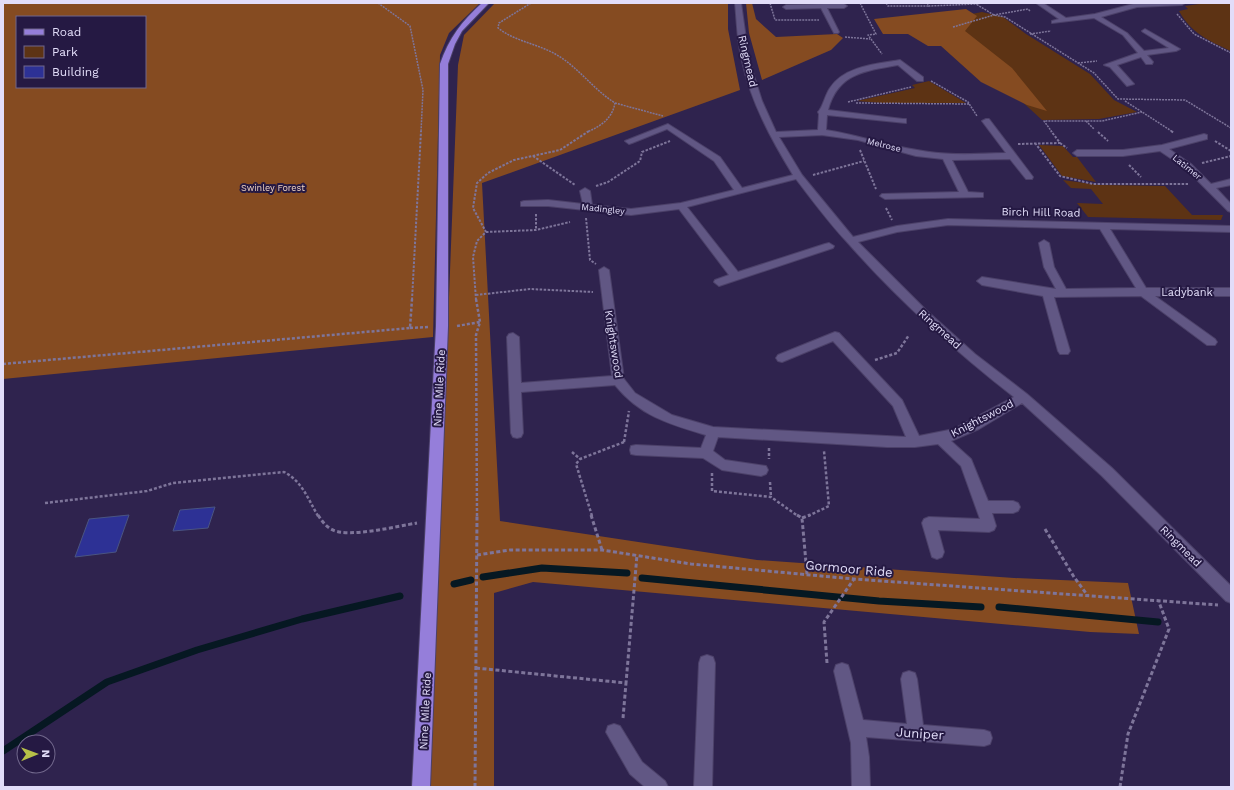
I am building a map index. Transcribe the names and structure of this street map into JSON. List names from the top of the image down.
{
  "streets": {
    "main road": ["Nine Mile Ride"],
    "street": [
      "Ringmead",
      "Melrose",
      "Latimer",
      "Madingley",
      "Birch Hill Road",
      "Ladybank",
      "Knightswood",
      "Juniper"
    ],
    "path": ["Gormoor Ride"]
  },
  "crossings": [
    ["Ringmead", "Melrose"],
    ["Ringmead", "Madingley"],
    ["Ringmead", "Birch Hill Road"],
    ["Ringmead", "Knightswood"],
    ["Birch Hill Road", "Ladybank"]
  ],
  "parks": ["Swinley Forest"],
  "legend": ["Road", "Park", "Building"],
  "north": "right"
}
